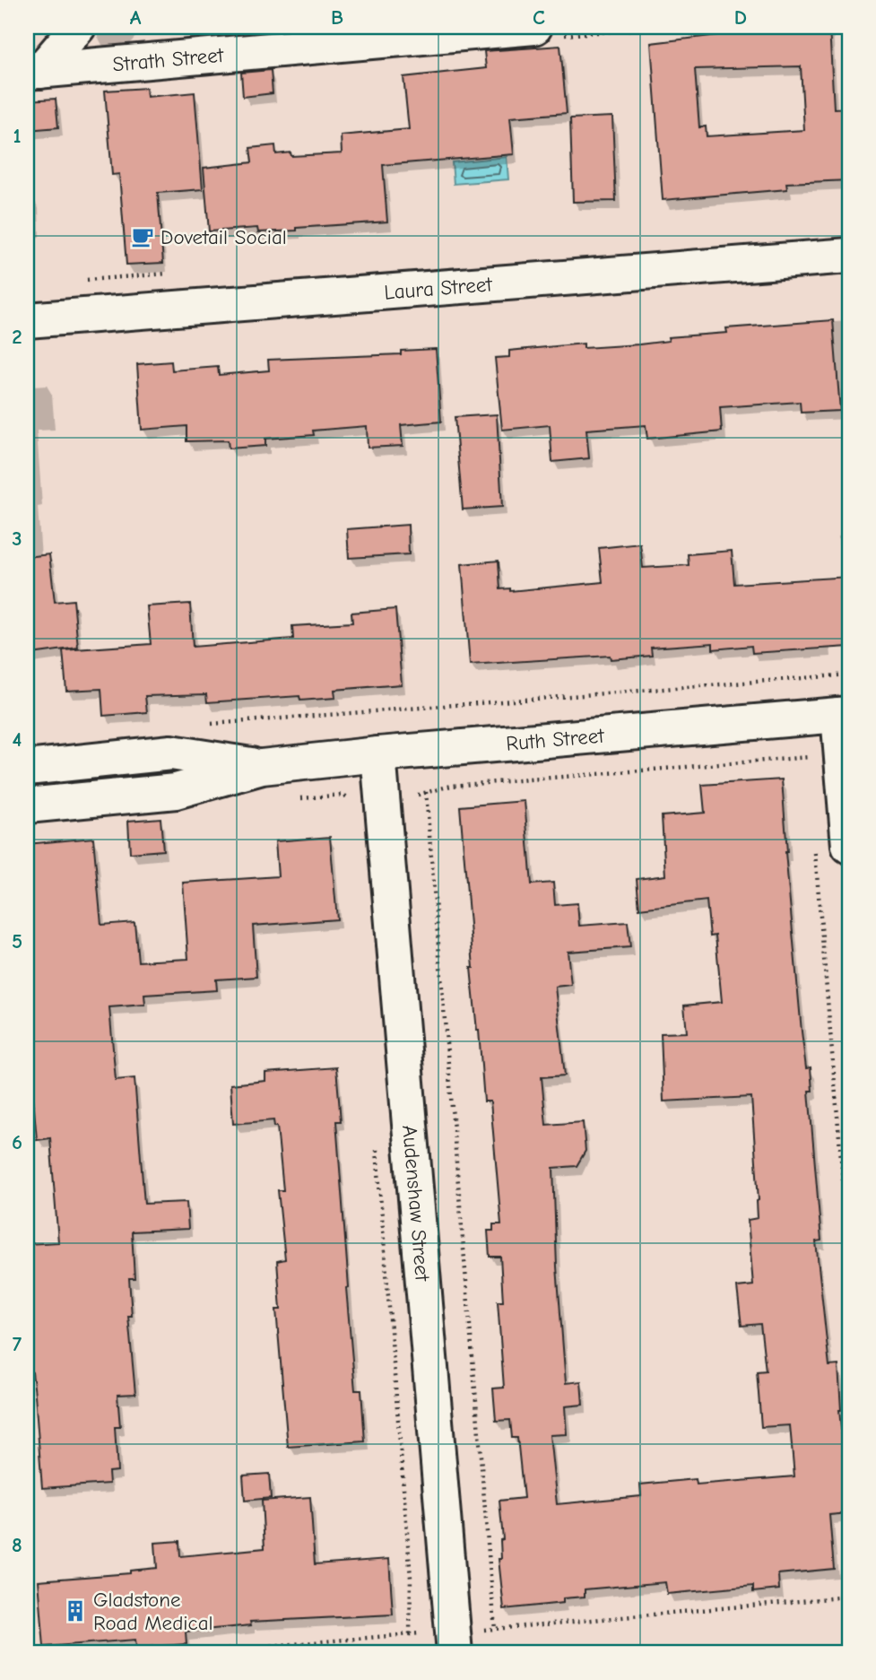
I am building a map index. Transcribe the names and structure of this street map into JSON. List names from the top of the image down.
{
  "streets": {
    "street": [
      "Strath Street",
      "Laura Street",
      "Ruth Street",
      "Audenshaw Street"
    ]
  },
  "crossings": [
    ["Ruth Street", "Audenshaw Street"]
  ],
  "places": {
    "cafe": ["Dovetail Social"],
    "building": ["Gladstone Road Medical"]
  },
  "grid": {
    "columns": [
      "A",
      "B",
      "C",
      "D"
    ],
    "rows": [
      "1",
      "2",
      "3",
      "4",
      "5",
      "6",
      "7",
      "8"
    ]
  }
}
